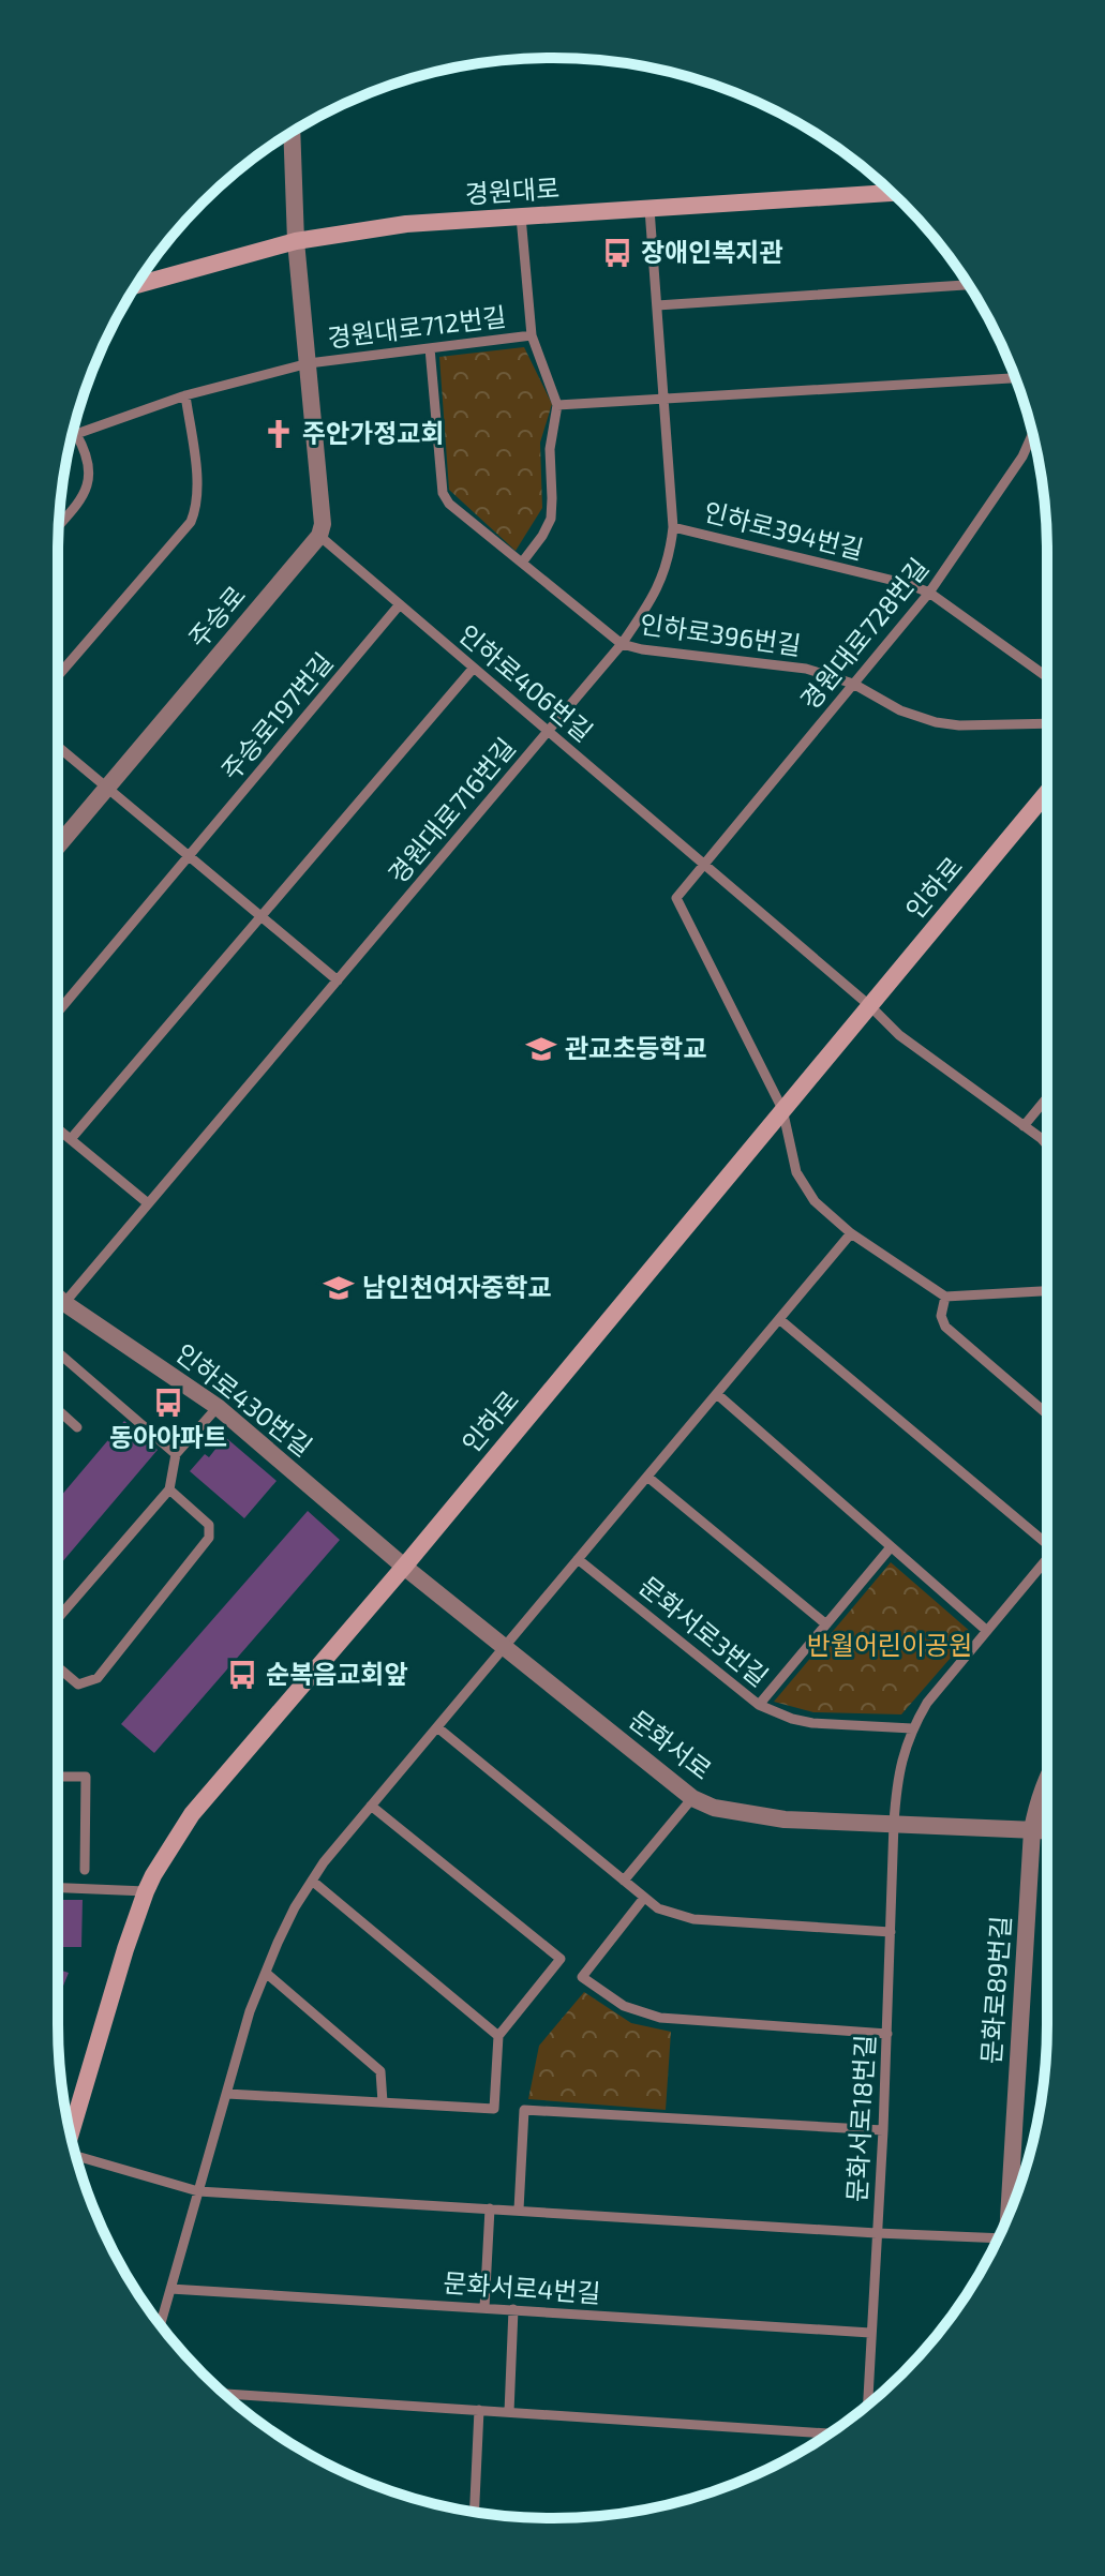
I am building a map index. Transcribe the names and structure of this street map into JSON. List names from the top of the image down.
{
  "streets": {
    "main road": ["경원대로", "인하로"],
    "street": [
      "주승로",
      "인하로430번길",
      "문화서로",
      "문화로89번길"
    ],
    "lane": [
      "경원대로712번길",
      "인하로394번길",
      "경원대로728번길",
      "인하로396번길",
      "인하로406번길",
      "주승로197번길",
      "경원대로716번길",
      "문화서로3번길",
      "문화서로18번길",
      "문화서로4번길"
    ]
  },
  "crossings": [
    ["경원대로", "경원대로712번길"],
    ["경원대로", "경원대로716번길"],
    ["인하로394번길", "경원대로728번길"],
    ["인하로394번길", "경원대로716번길"],
    ["주승로", "인하로406번길"],
    ["경원대로728번길", "인하로396번길"],
    ["경원대로728번길", "인하로406번길"],
    ["인하로396번길", "경원대로716번길"],
    ["인하로406번길", "주승로197번길"],
    ["인하로406번길", "경원대로716번길"],
    ["인하로406번길", "인하로"],
    ["경원대로716번길", "인하로430번길"],
    ["인하로", "인하로430번길"],
    ["인하로", "문화서로"],
    ["인하로430번길", "문화서로"],
    ["문화서로3번길", "문화서로18번길"],
    ["문화서로", "문화로89번길"],
    ["문화서로", "문화서로18번길"],
    ["문화서로18번길", "문화서로4번길"]
  ],
  "parks": ["반월어린이공원"],
  "places": {
    "bus stop": ["장애인복지관", "동아아파트", "순복음교회앞"],
    "church": ["주안가정교회"],
    "school or university": ["관교초등학교", "남인천여자중학교"]
  }
}
